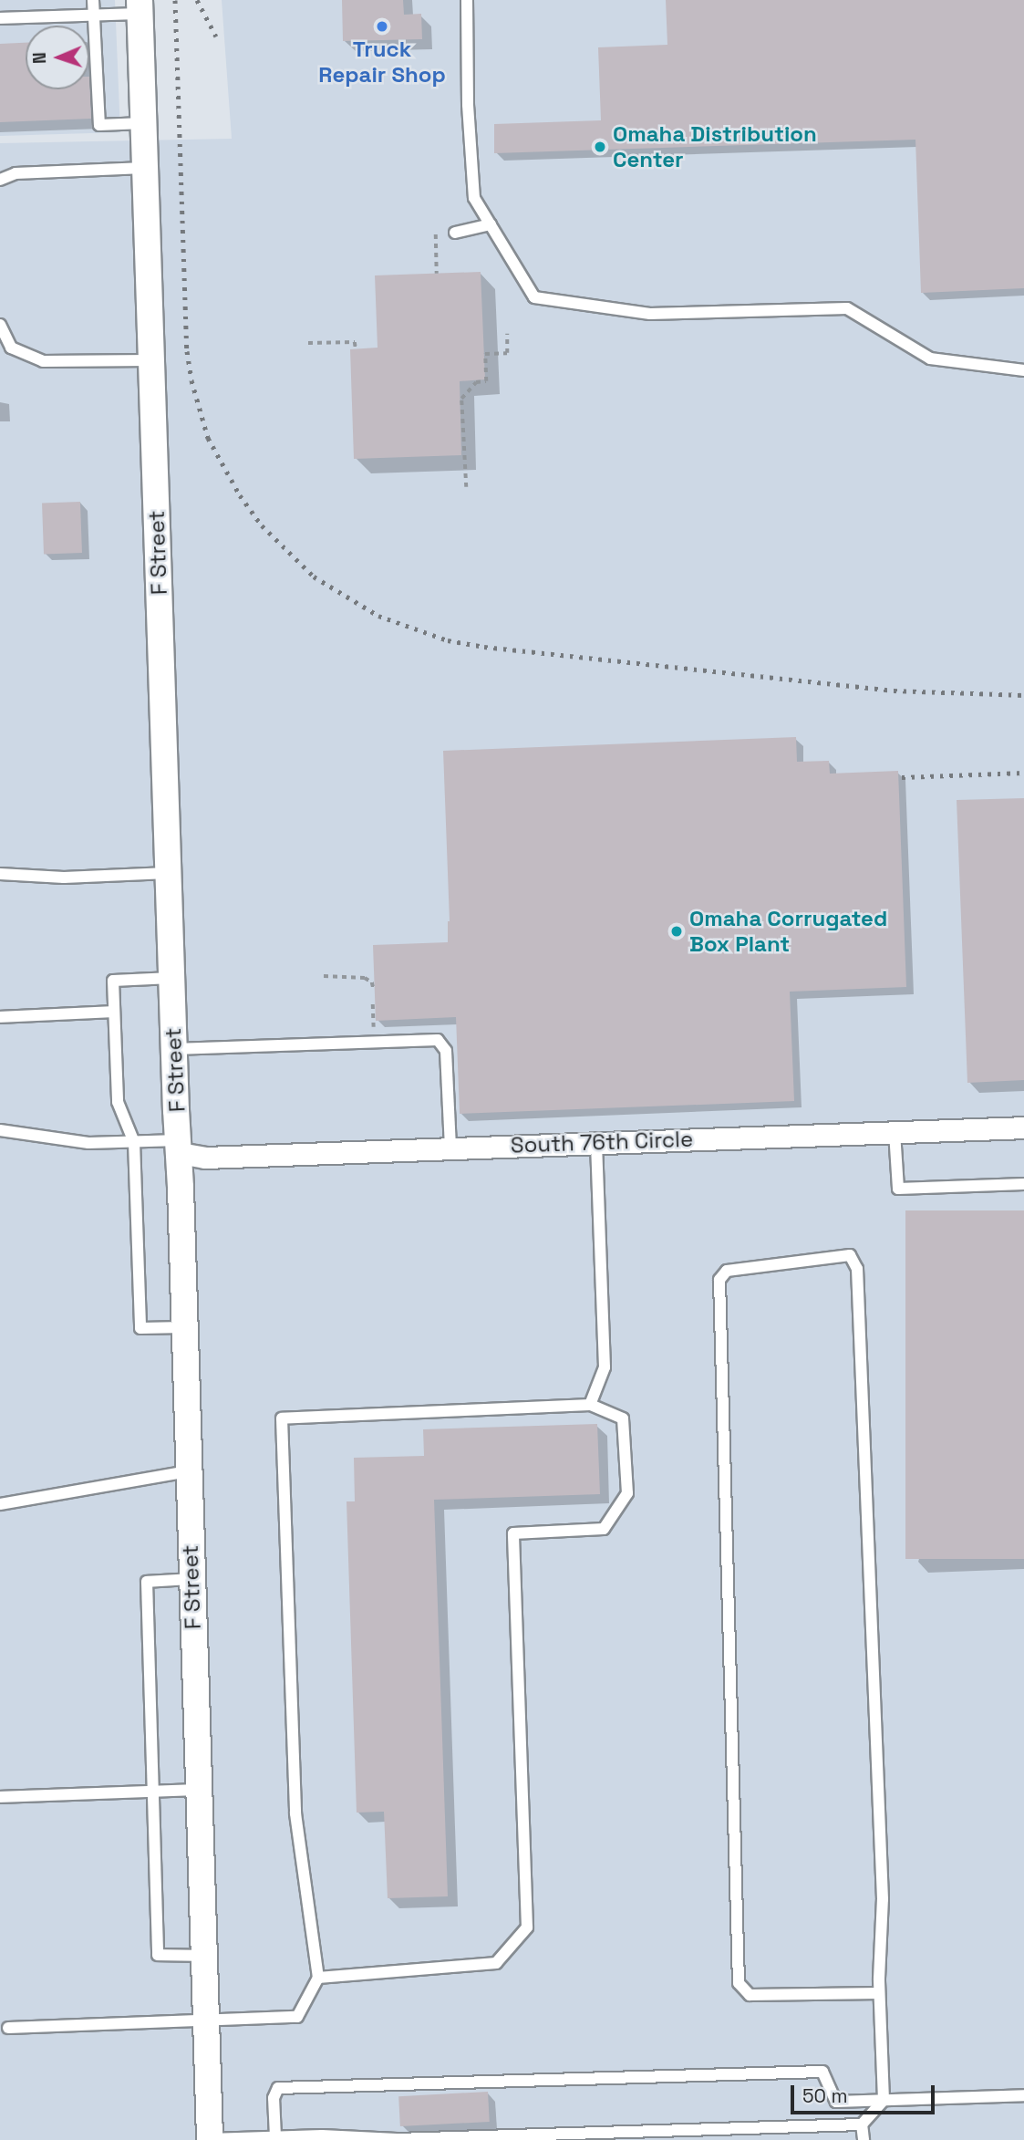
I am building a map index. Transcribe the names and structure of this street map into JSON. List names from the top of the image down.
{
  "streets": {
    "street": ["F Street", "South 76th Circle"]
  },
  "crossings": [
    ["F Street", "South 76th Circle"]
  ],
  "places": ["Truck Repair Shop", "Omaha Distribution Center", "Omaha Corrugated Box Plant"],
  "scale_bar": "50 m",
  "north": "left"
}
